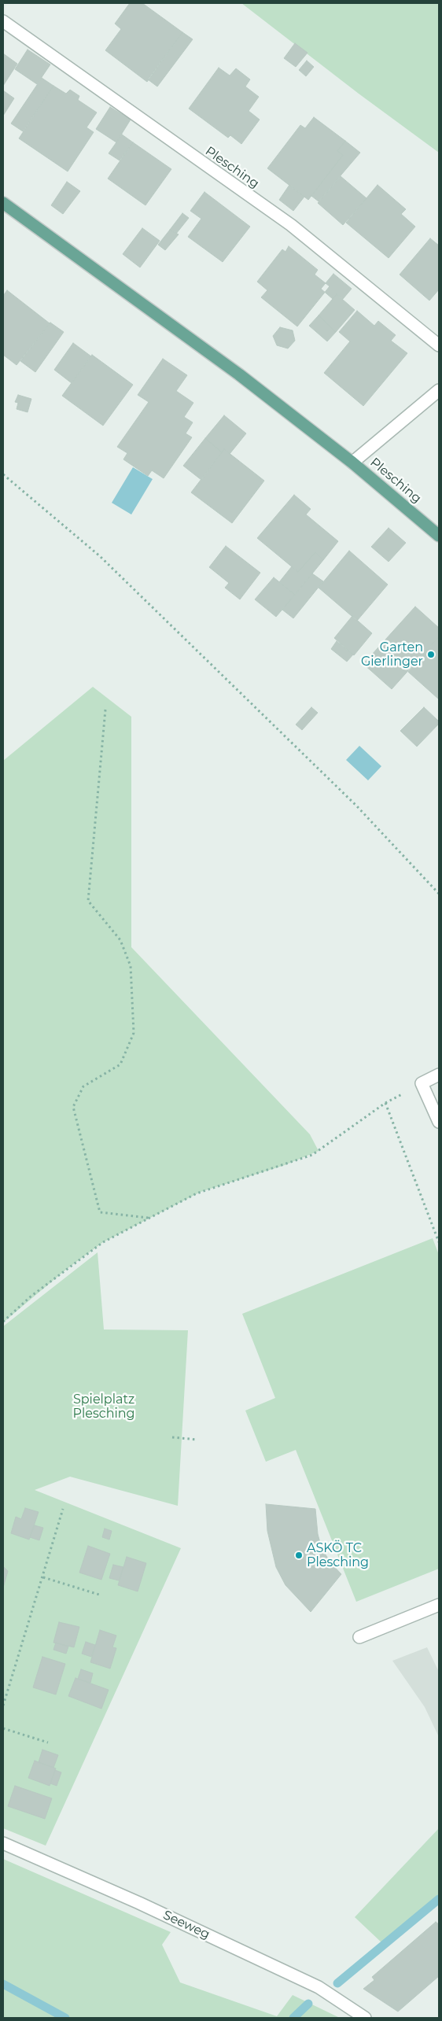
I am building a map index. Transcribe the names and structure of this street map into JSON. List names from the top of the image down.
{
  "streets": {
    "main road": ["Plesching"],
    "street": ["Seeweg"]
  },
  "parks": ["Spielplatz Plesching"],
  "places": ["Garten Gierlinger", "ASKÖ TC Plesching"]
}
